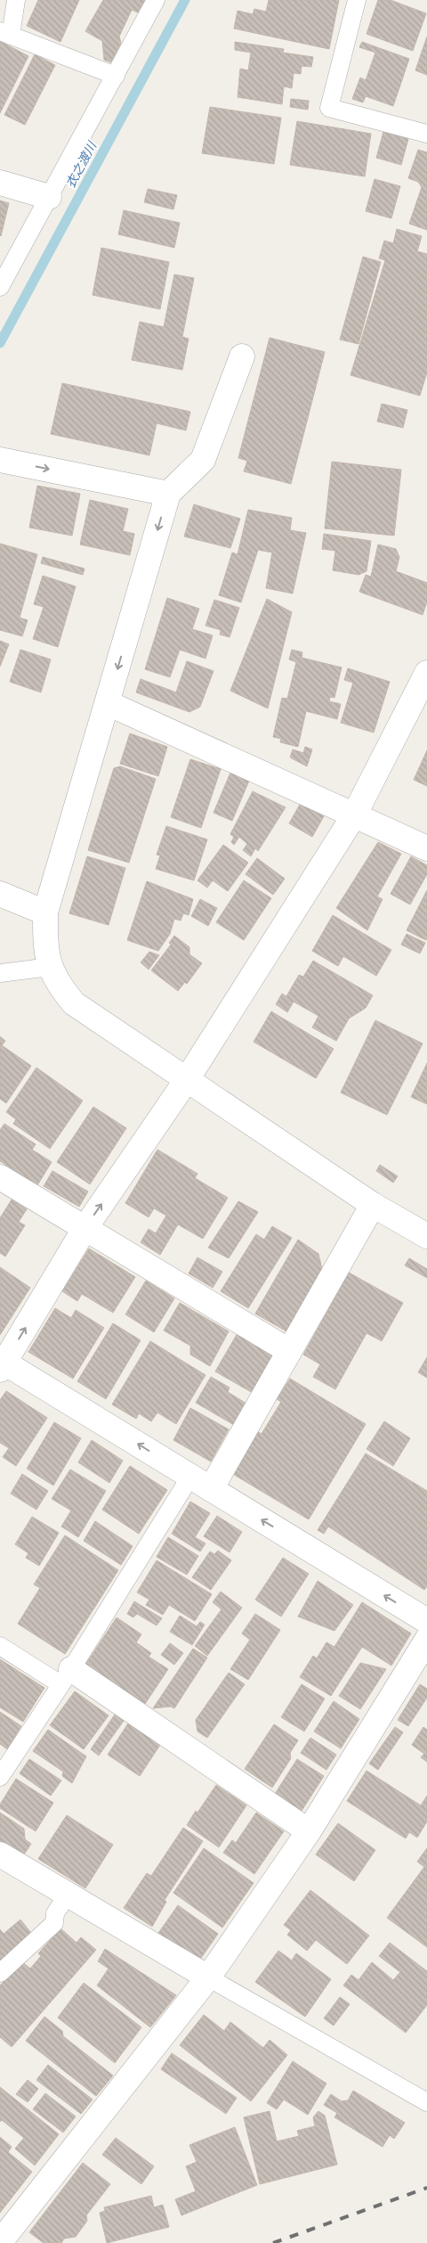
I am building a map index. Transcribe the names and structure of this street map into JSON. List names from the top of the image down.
{
  "water": ["衣之渡川"]
}
